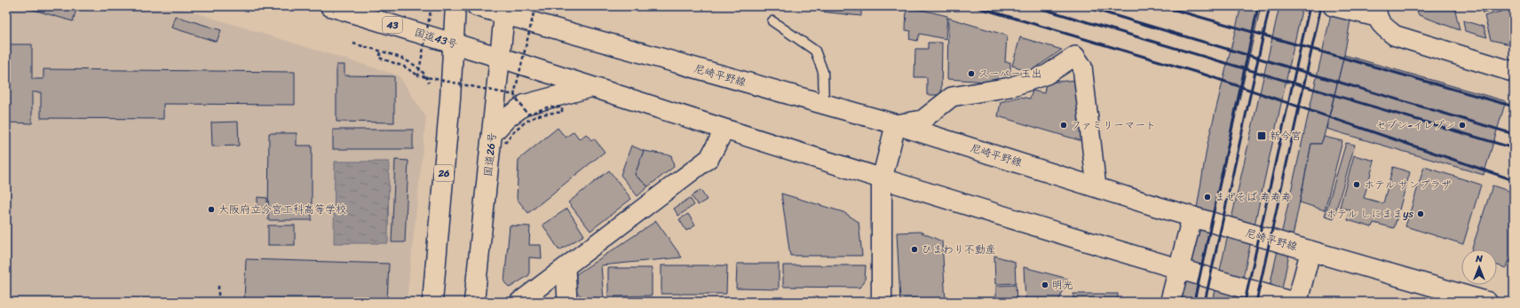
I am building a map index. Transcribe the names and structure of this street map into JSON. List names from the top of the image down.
{
  "streets": {
    "main road": [
      "43",
      "国道43号",
      "尼崎平野線",
      "国道26号",
      "26"
    ]
  },
  "crossings": [
    ["国道43号", "国道26号"],
    ["国道43号", "26"],
    ["尼崎平野線", "国道26号"]
  ],
  "places": {
    "other": [
      "スーパー玉出",
      "ファミリーマート",
      "セブン-イレブン",
      "ホテル サンプラザ",
      "まぜそば 寿寿寿",
      "大阪府立今宮工科高等学校",
      "ホテル しにままys",
      "ひまわり不動産",
      "明光"
    ],
    "transit": ["新今宮"]
  },
  "north": "top"
}
